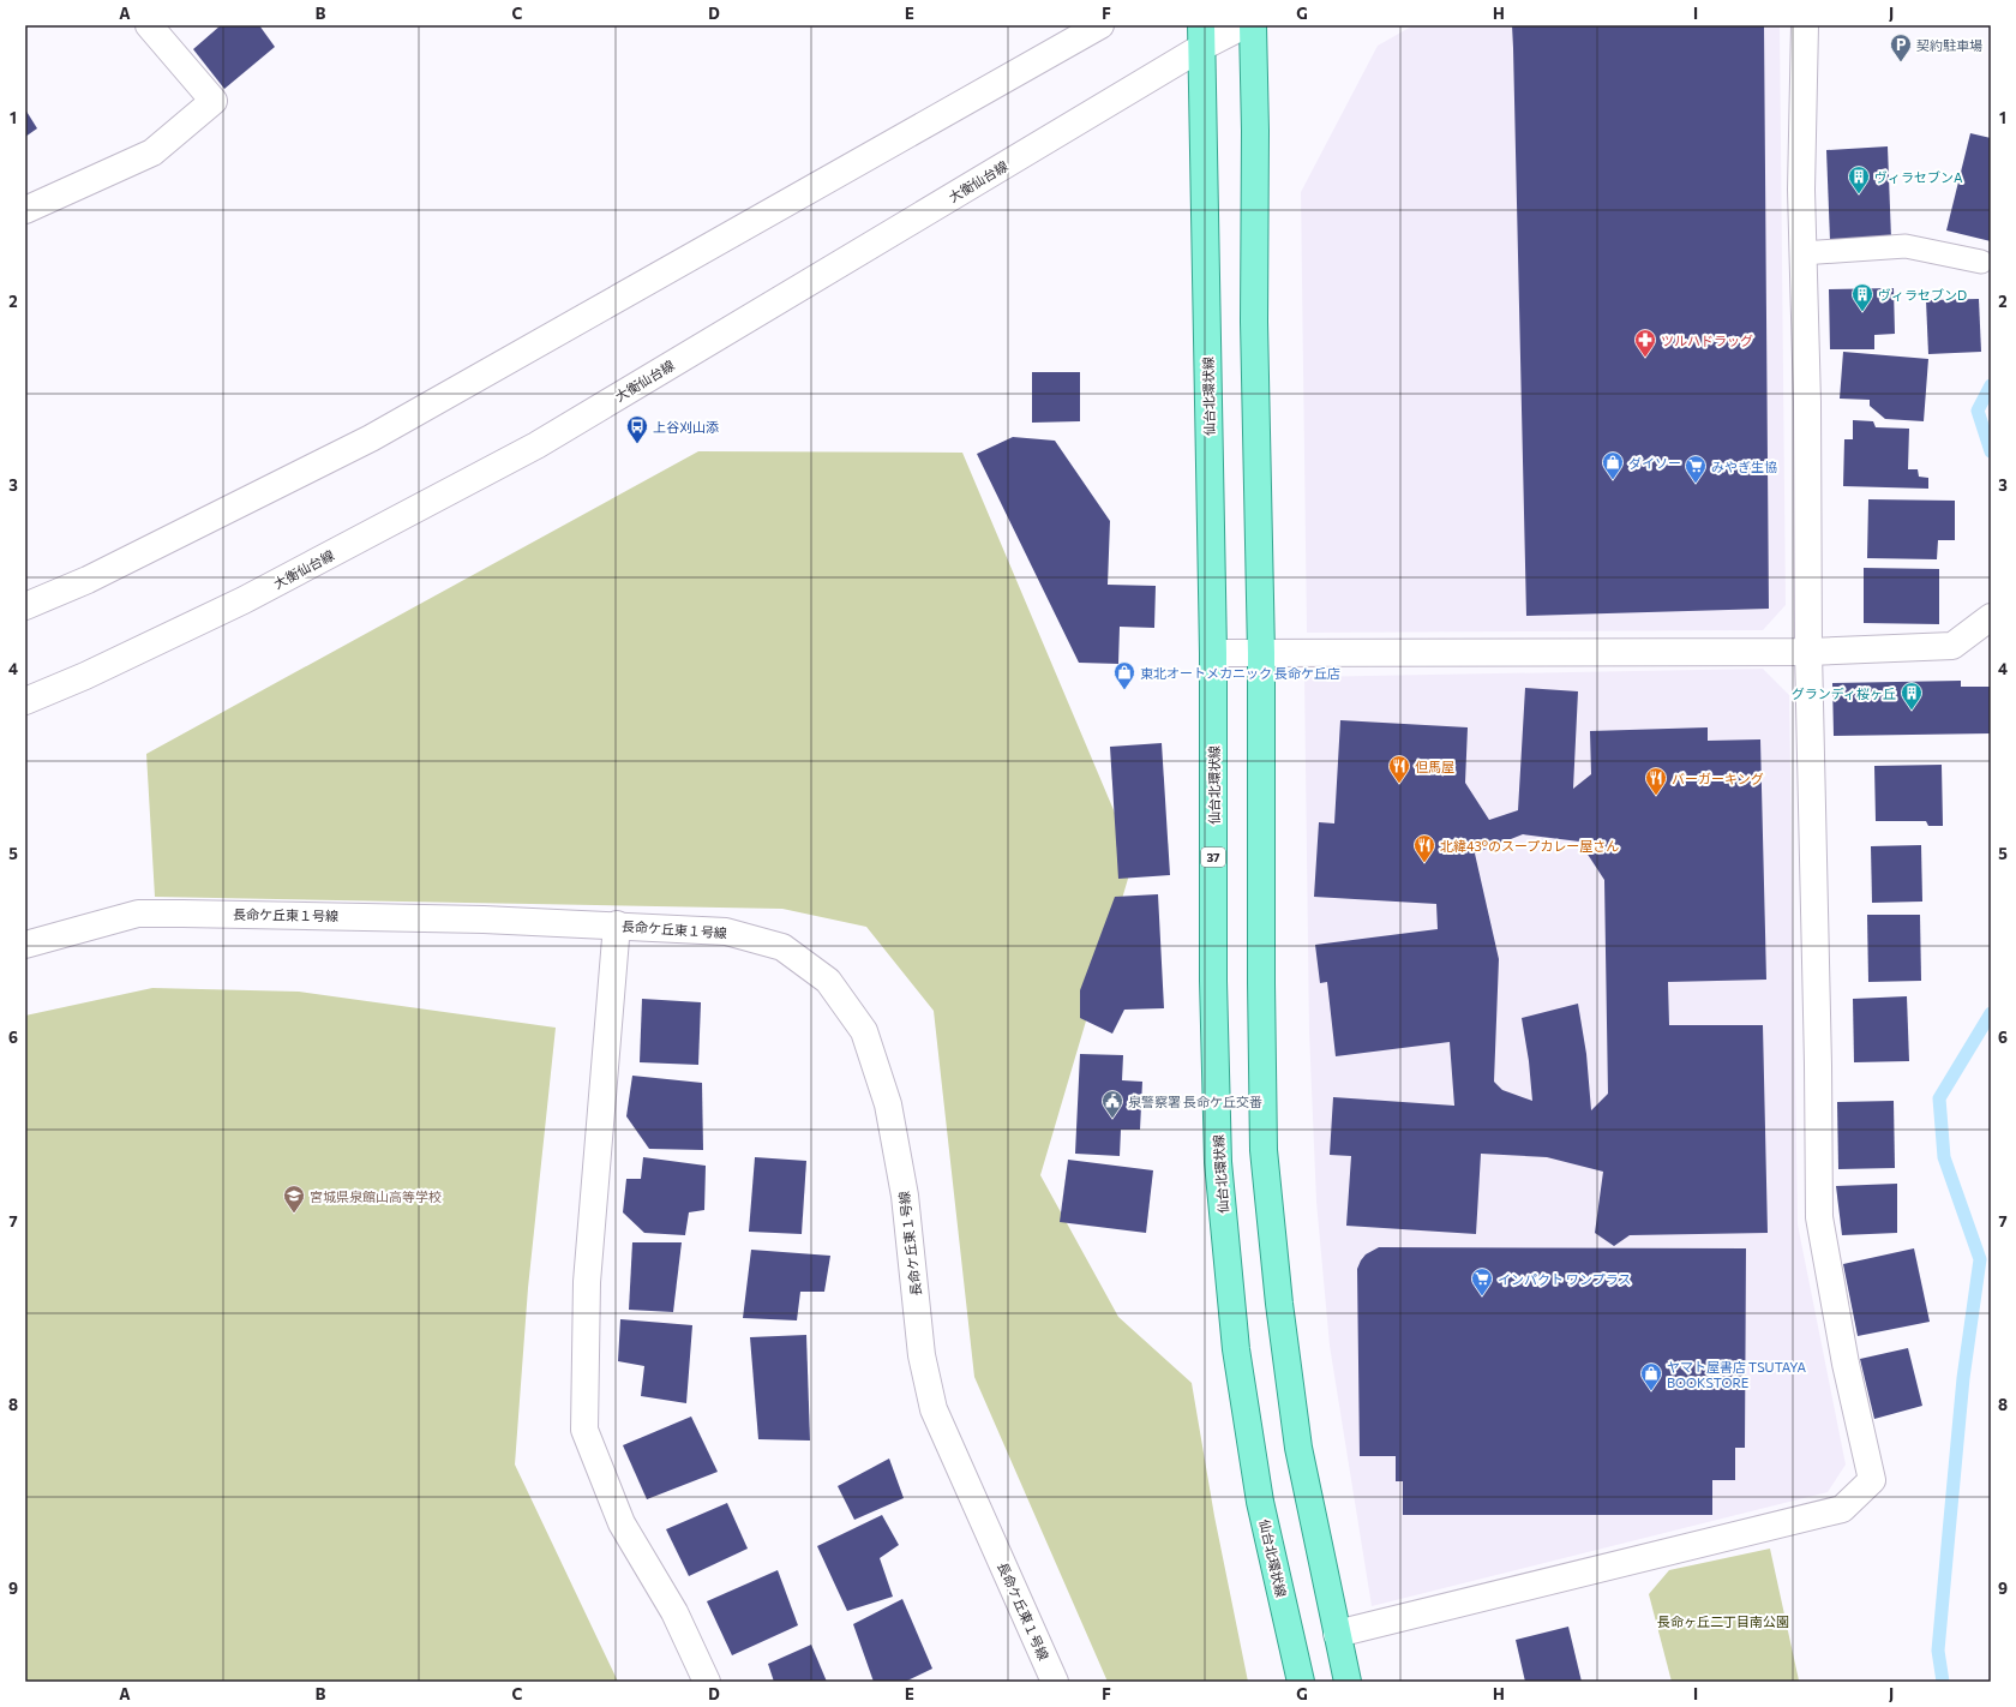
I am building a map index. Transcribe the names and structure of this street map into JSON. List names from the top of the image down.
{
  "streets": {
    "main road": ["仙台北環状線", "37"],
    "street": ["大衡仙台線", "長命ケ丘東１号線"]
  },
  "crossings": [
    ["大衡仙台線", "仙台北環状線"]
  ],
  "parks": ["長命ヶ丘二丁目南公園"],
  "places": {
    "parking": ["契約駐車場"],
    "building": ["ヴィラセブンA", "ヴィラセブンD", "グランディ桜ヶ丘"],
    "pharmacy": ["ツルハドラッグ"],
    "bus stop": ["上谷刈山添"],
    "shop": ["ダイソー", "東北オートメカニック 長命ケ丘店", "ヤマト屋書店 TSUTAYA BOOKSTORE"],
    "supermarket": ["みやぎ生協", "インパクト ワンプラス"],
    "restaurant": ["但馬屋", "バーガーキング", "北緯43°のスープカレー屋さん"],
    "public building": ["泉警察署 長命ケ丘交番"],
    "school or university": ["宮城県泉館山高等学校"]
  },
  "grid": {
    "columns": [
      "A",
      "B",
      "C",
      "D",
      "E",
      "F",
      "G",
      "H",
      "I",
      "J"
    ],
    "rows": [
      "1",
      "2",
      "3",
      "4",
      "5",
      "6",
      "7",
      "8",
      "9"
    ]
  }
}
